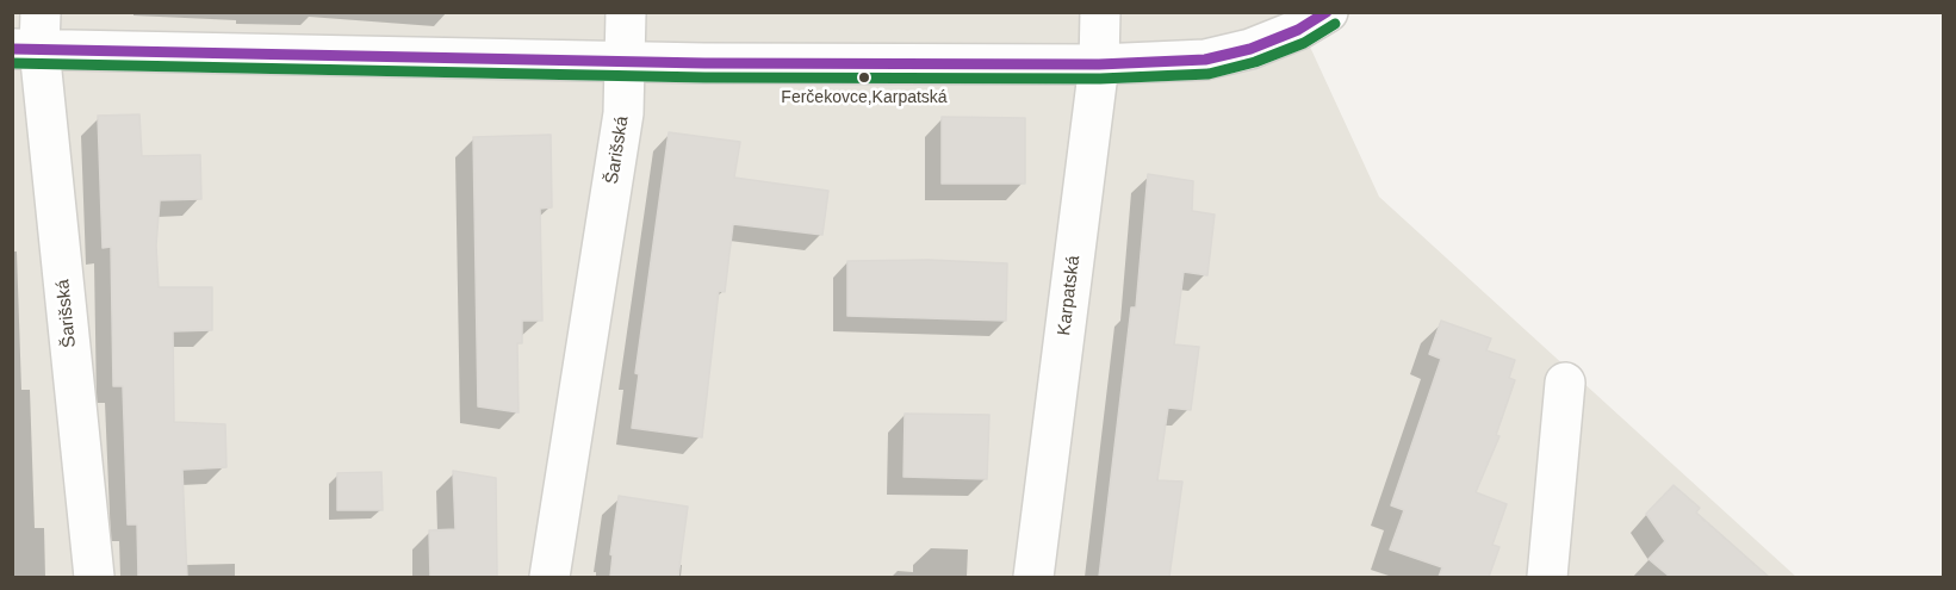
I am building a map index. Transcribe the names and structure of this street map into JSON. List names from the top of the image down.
{
  "streets": {
    "street": ["Šarišská", "Karpatská"]
  },
  "places": ["Ferčekovce,Karpatská"]
}
